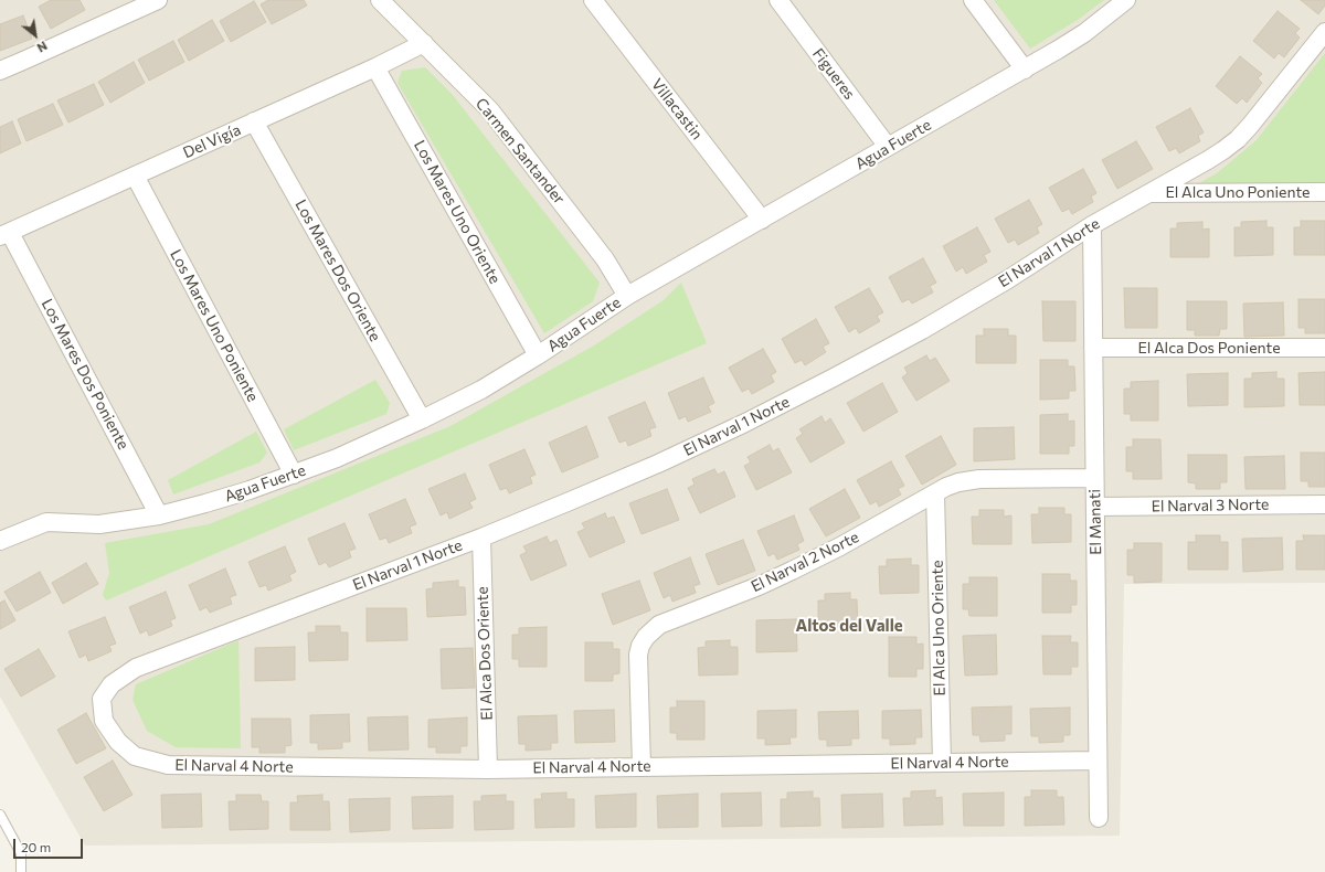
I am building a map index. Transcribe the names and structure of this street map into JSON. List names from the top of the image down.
{
  "streets": {
    "street": [
      "Figueres",
      "Villacastin",
      "Del Vigía",
      "Agua Fuerte",
      "Carmen Santander",
      "El Alca Uno Poniente",
      "Los Mares Uno Oriente",
      "El Narval 1 Norte",
      "Los Mares Dos Oriente",
      "Los Mares Uno Poniente",
      "El Alca Dos Poniente",
      "Los Mares Dos Poniente",
      "El Narval 3 Norte",
      "El Manati",
      "El Narval 2 Norte",
      "El Alca Uno Oriente",
      "El Alca Dos Oriente",
      "El Narval 4 Norte"
    ]
  },
  "crossings": [
    ["Figueres", "Agua Fuerte"],
    ["Villacastin", "Agua Fuerte"],
    ["Del Vigía", "Carmen Santander"],
    ["Del Vigía", "Los Mares Uno Oriente"],
    ["Del Vigía", "Los Mares Dos Oriente"],
    ["Del Vigía", "Los Mares Uno Poniente"],
    ["Del Vigía", "Los Mares Dos Poniente"],
    ["Agua Fuerte", "Carmen Santander"],
    ["Agua Fuerte", "Los Mares Uno Oriente"],
    ["Agua Fuerte", "Los Mares Dos Oriente"],
    ["Agua Fuerte", "Los Mares Uno Poniente"],
    ["Agua Fuerte", "Los Mares Dos Poniente"],
    ["El Alca Uno Poniente", "El Narval 1 Norte"],
    ["El Narval 1 Norte", "El Manati"],
    ["El Narval 1 Norte", "El Alca Dos Oriente"],
    ["El Narval 1 Norte", "El Narval 4 Norte"],
    ["El Alca Dos Poniente", "El Manati"],
    ["El Narval 3 Norte", "El Manati"],
    ["El Manati", "El Narval 2 Norte"],
    ["El Manati", "El Narval 4 Norte"],
    ["El Narval 2 Norte", "El Alca Uno Oriente"],
    ["El Narval 2 Norte", "El Narval 4 Norte"],
    ["El Alca Uno Oriente", "El Narval 4 Norte"],
    ["El Alca Dos Oriente", "El Narval 4 Norte"]
  ],
  "districts": ["Altos del Valle"],
  "scale_bar": "20 m",
  "north": "bottom right"
}
